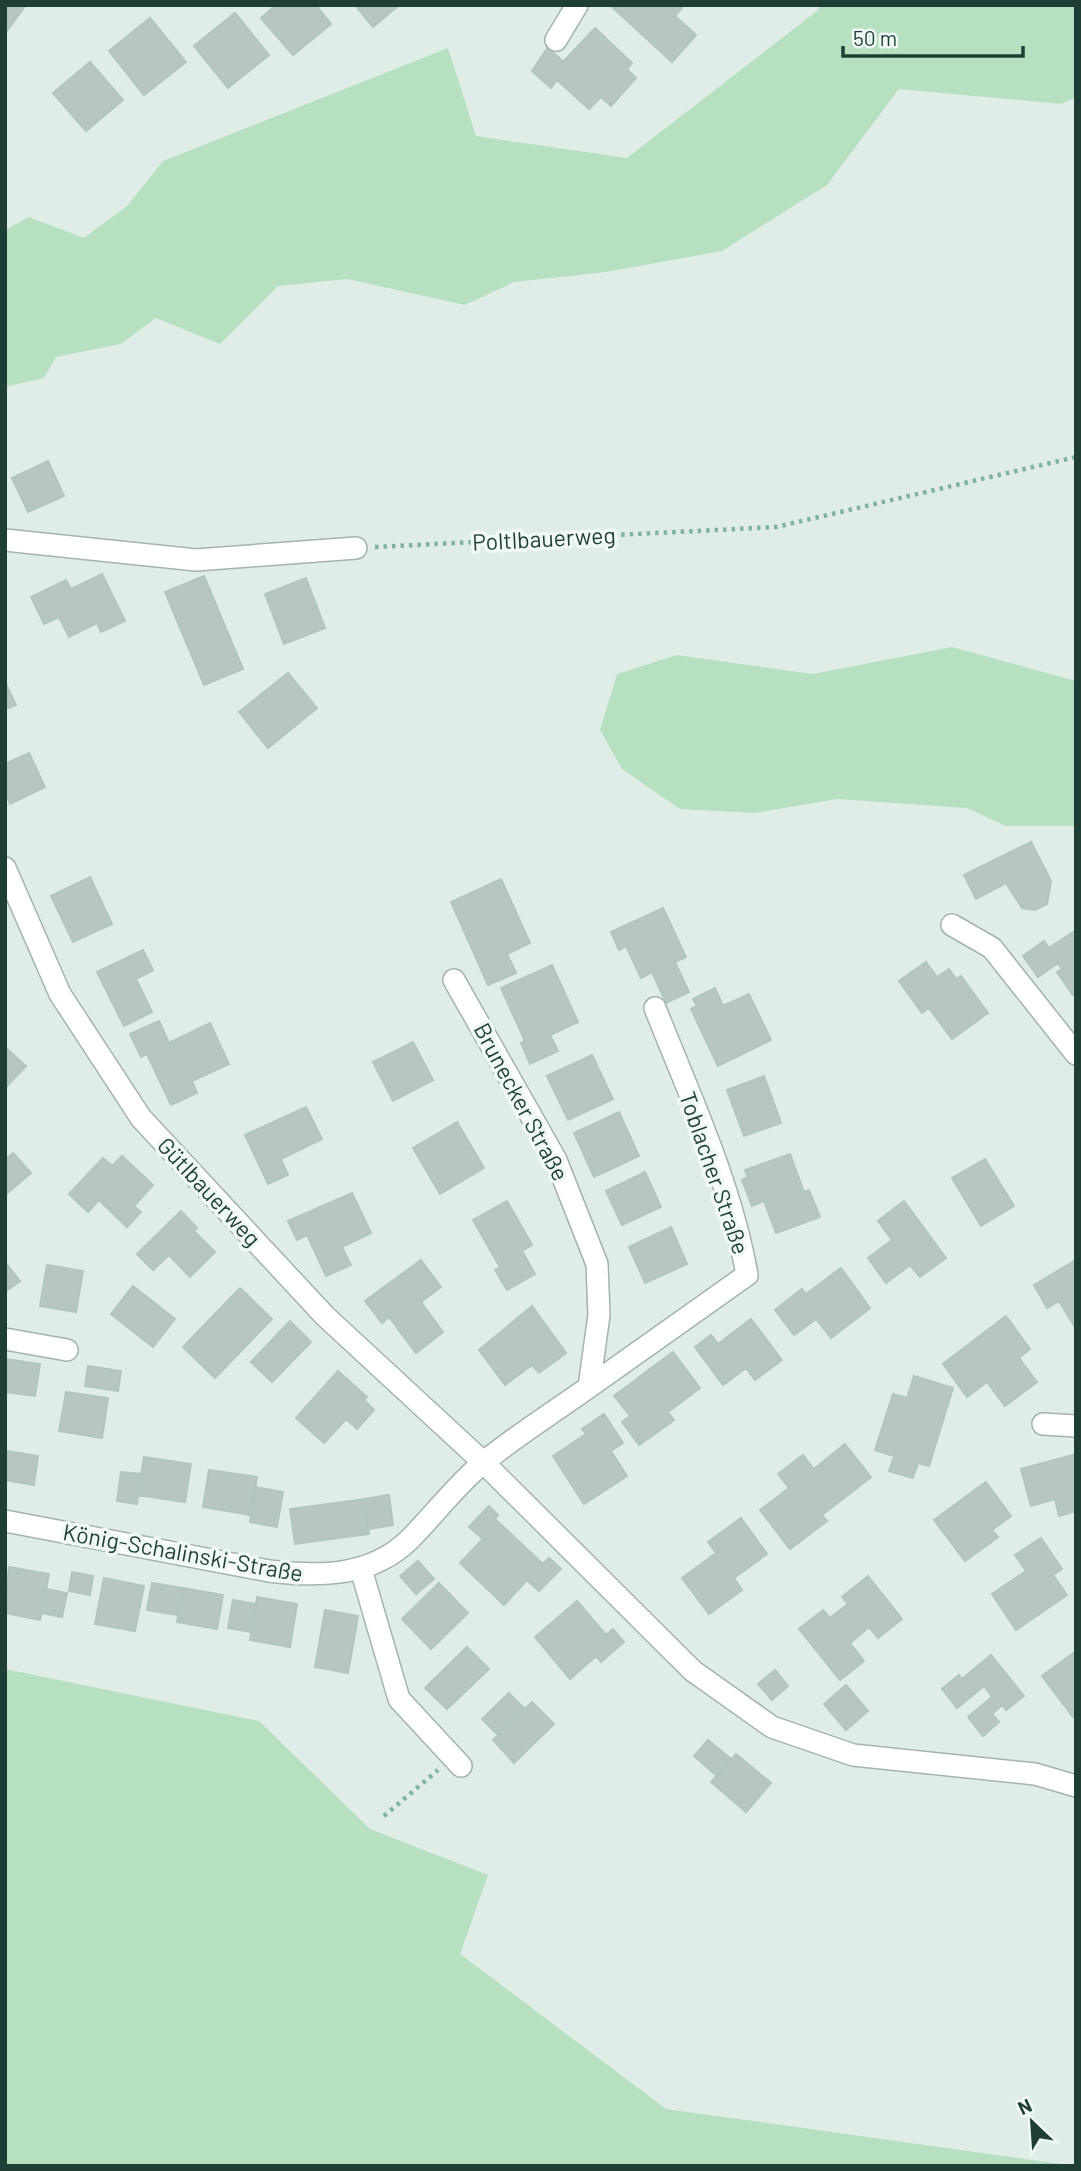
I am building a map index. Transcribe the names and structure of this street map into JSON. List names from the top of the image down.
{
  "streets": {
    "street": [
      "Brunecker Straße",
      "Toblacher Straße",
      "Gütlbauerweg",
      "König-Schalinski-Straße"
    ],
    "path": ["Poltlbauerweg"]
  },
  "crossings": [
    ["Brunecker Straße", "Toblacher Straße"],
    ["Gütlbauerweg", "König-Schalinski-Straße"]
  ],
  "scale_bar": "50 m",
  "north": "top left"
}
